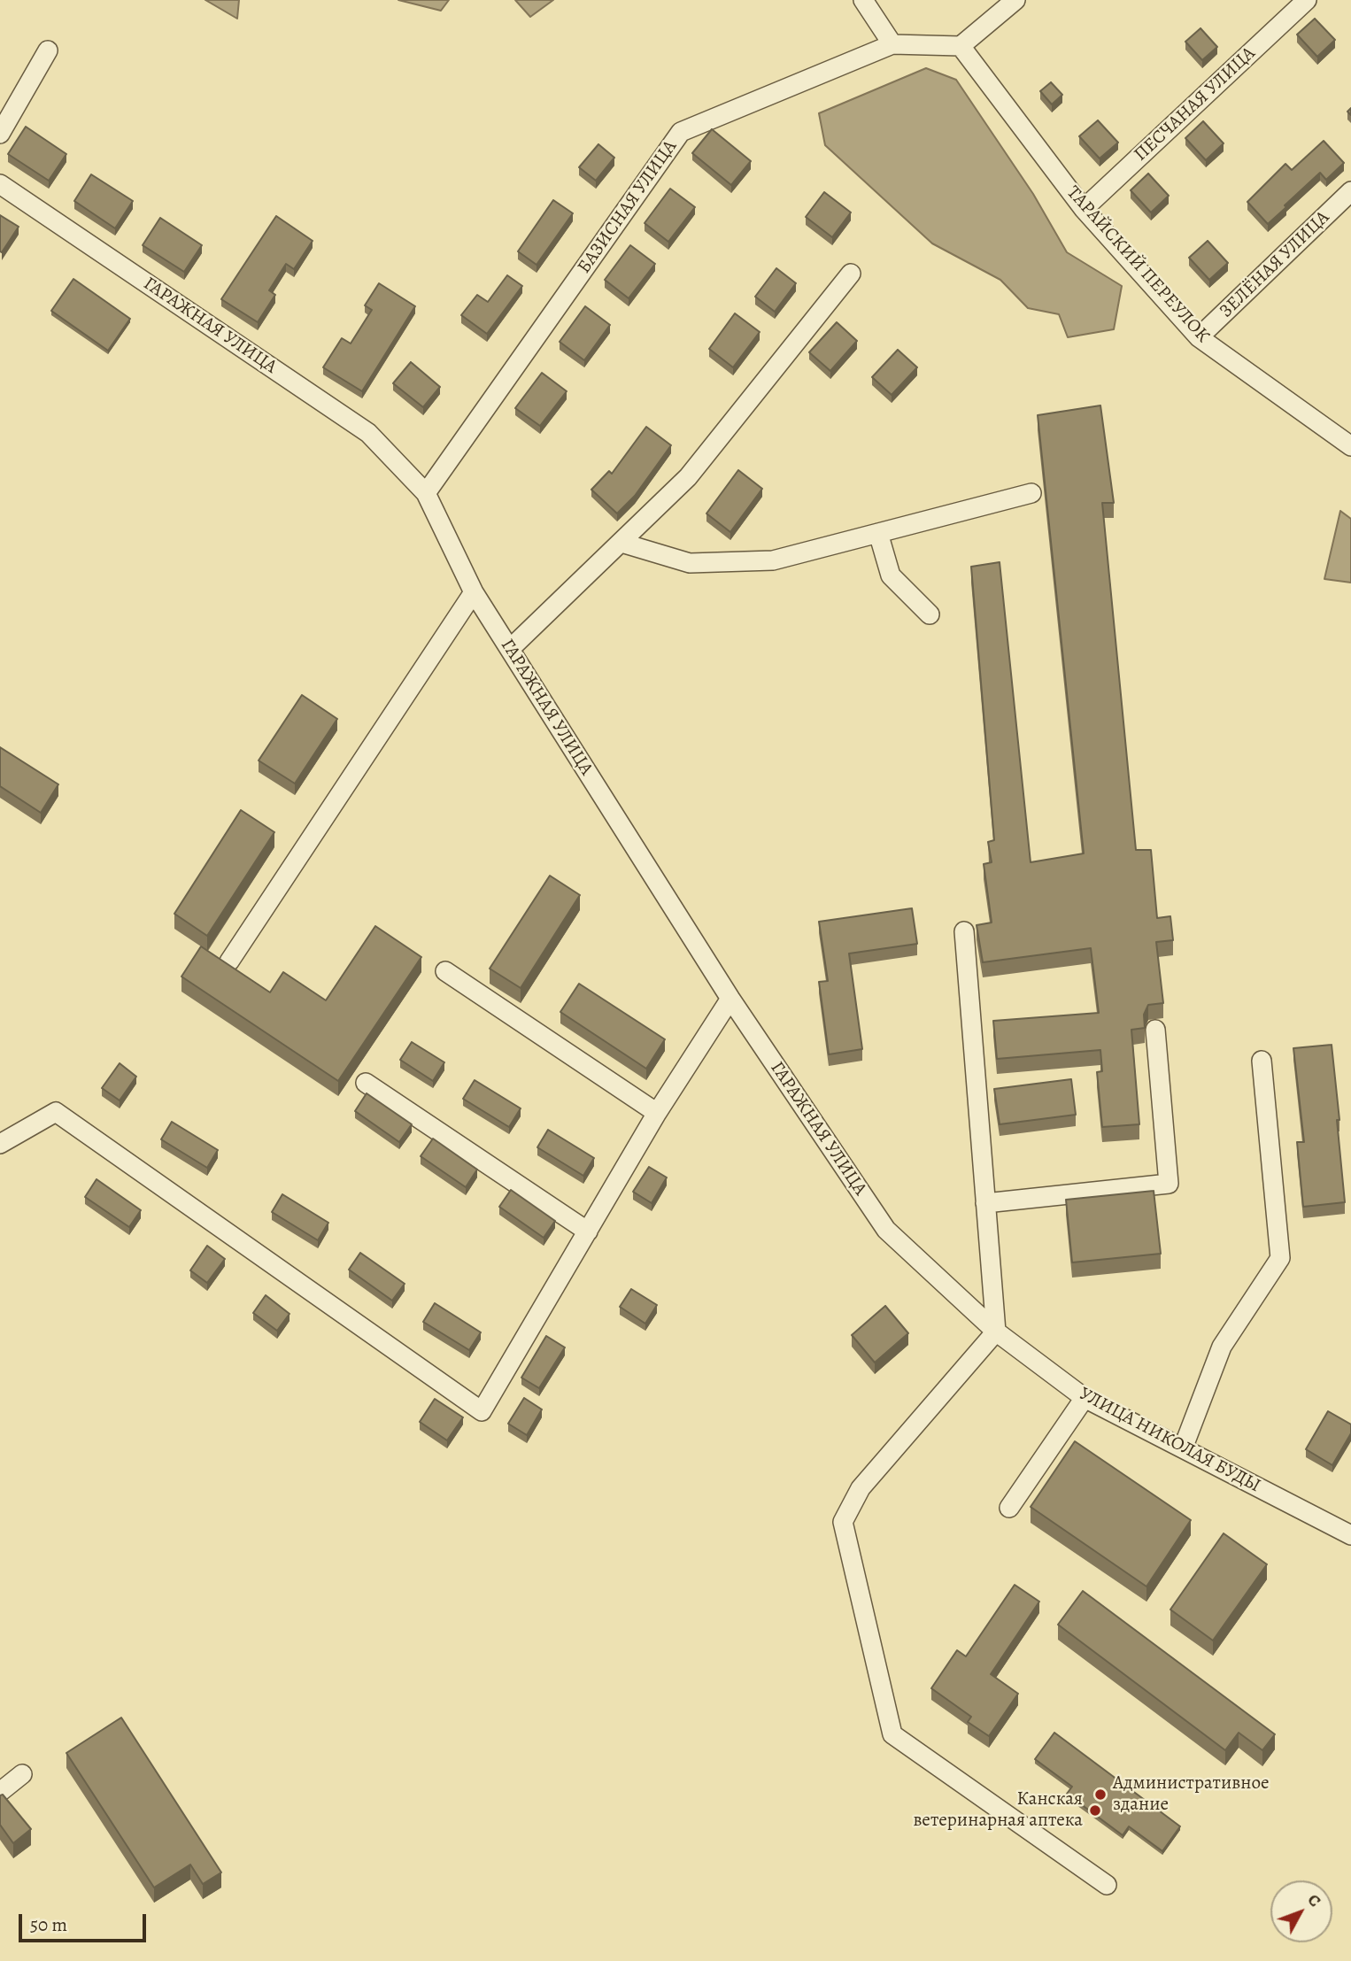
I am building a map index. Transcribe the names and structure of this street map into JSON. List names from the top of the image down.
{
  "streets": {
    "street": [
      "ПЕСЧАНАЯ УЛИЦА",
      "БАЗИСНАЯ УЛИЦА",
      "ТАРАЙСКИЙ ПЕРЕУЛОК",
      "ЗЕЛЁНАЯ УЛИЦА",
      "ГАРАЖНАЯ УЛИЦА",
      "УЛИЦА НИКОЛАЯ БУДЫ"
    ]
  },
  "crossings": [
    ["ПЕСЧАНАЯ УЛИЦА", "ТАРАЙСКИЙ ПЕРЕУЛОК"],
    ["БАЗИСНАЯ УЛИЦА", "ТАРАЙСКИЙ ПЕРЕУЛОК"],
    ["БАЗИСНАЯ УЛИЦА", "ГАРАЖНАЯ УЛИЦА"],
    ["ТАРАЙСКИЙ ПЕРЕУЛОК", "ЗЕЛЁНАЯ УЛИЦА"],
    ["ГАРАЖНАЯ УЛИЦА", "УЛИЦА НИКОЛАЯ БУДЫ"]
  ],
  "places": ["Административное здание", "Канская ветеринарная аптека"],
  "scale_bar": "50 m",
  "north": "top right"
}
